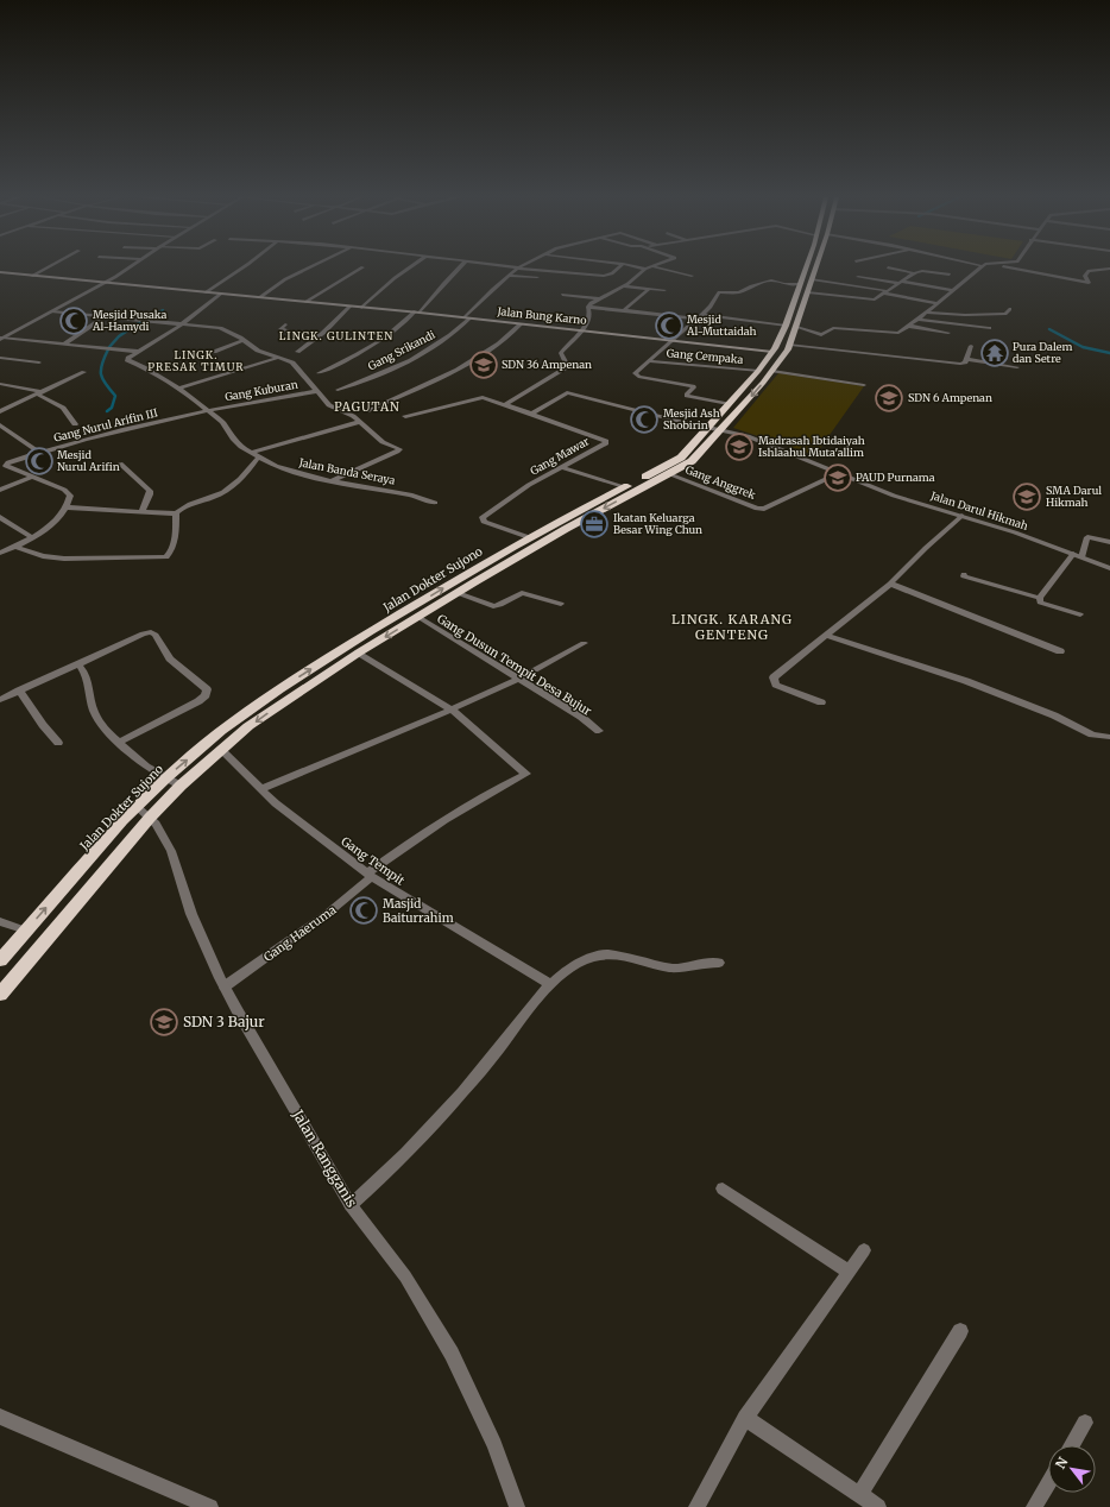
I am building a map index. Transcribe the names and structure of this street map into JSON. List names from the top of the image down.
{
  "streets": {
    "highway": ["Jalan Dokter Sujono"],
    "main road": ["Jalan Bung Karno"],
    "street": [
      "Gang Srikandi",
      "Gang Cempaka",
      "Gang Kuburan",
      "Gang Nurul Arifin III",
      "Gang Mawar",
      "Jalan Banda Seraya",
      "Gang Anggrek",
      "Jalan Darul Hikmah",
      "Gang Dusun Tempit Desa Bujur",
      "Gang Tempit",
      "Gang Haeruma",
      "Jalan Rangganis"
    ]
  },
  "crossings": [
    ["Jalan Bung Karno", "Gang Srikandi"],
    ["Jalan Bung Karno", "Jalan Dokter Sujono"],
    ["Gang Cempaka", "Jalan Dokter Sujono"],
    ["Gang Kuburan", "Gang Nurul Arifin III"],
    ["Gang Kuburan", "Jalan Banda Seraya"],
    ["Gang Nurul Arifin III", "Jalan Banda Seraya"],
    ["Gang Mawar", "Jalan Darul Hikmah"],
    ["Gang Mawar", "Jalan Dokter Sujono"],
    ["Gang Anggrek", "Jalan Darul Hikmah"],
    ["Jalan Darul Hikmah", "Jalan Dokter Sujono"],
    ["Jalan Dokter Sujono", "Jalan Rangganis"],
    ["Gang Tempit", "Gang Haeruma"],
    ["Gang Haeruma", "Jalan Rangganis"]
  ],
  "districts": [
    "LINGK. GULINTEN",
    "LINGK. PRESAK TIMUR",
    "PAGUTAN",
    "LINGK. KARANG GENTENG"
  ],
  "places": {
    "mosque": [
      "Mesjid Pusaka Al-Hamydi",
      "Mesjid Al-Muttaidah",
      "Mesjid Ash Shobirin",
      "Mesjid Nurul Arifin",
      "Masjid Baiturrahim"
    ],
    "temple": ["Pura Dalem dan Setre"],
    "school or university": [
      "SDN 36 Ampenan",
      "SDN 6 Ampenan",
      "Madrasah Ibtidaiyah Ishlaahul Muta'allim",
      "PAUD Purnama",
      "SMA Darul Hikmah",
      "SDN 3 Bajur"
    ],
    "office": ["Ikatan Keluarga Besar Wing Chun"]
  },
  "north": "top left"
}
